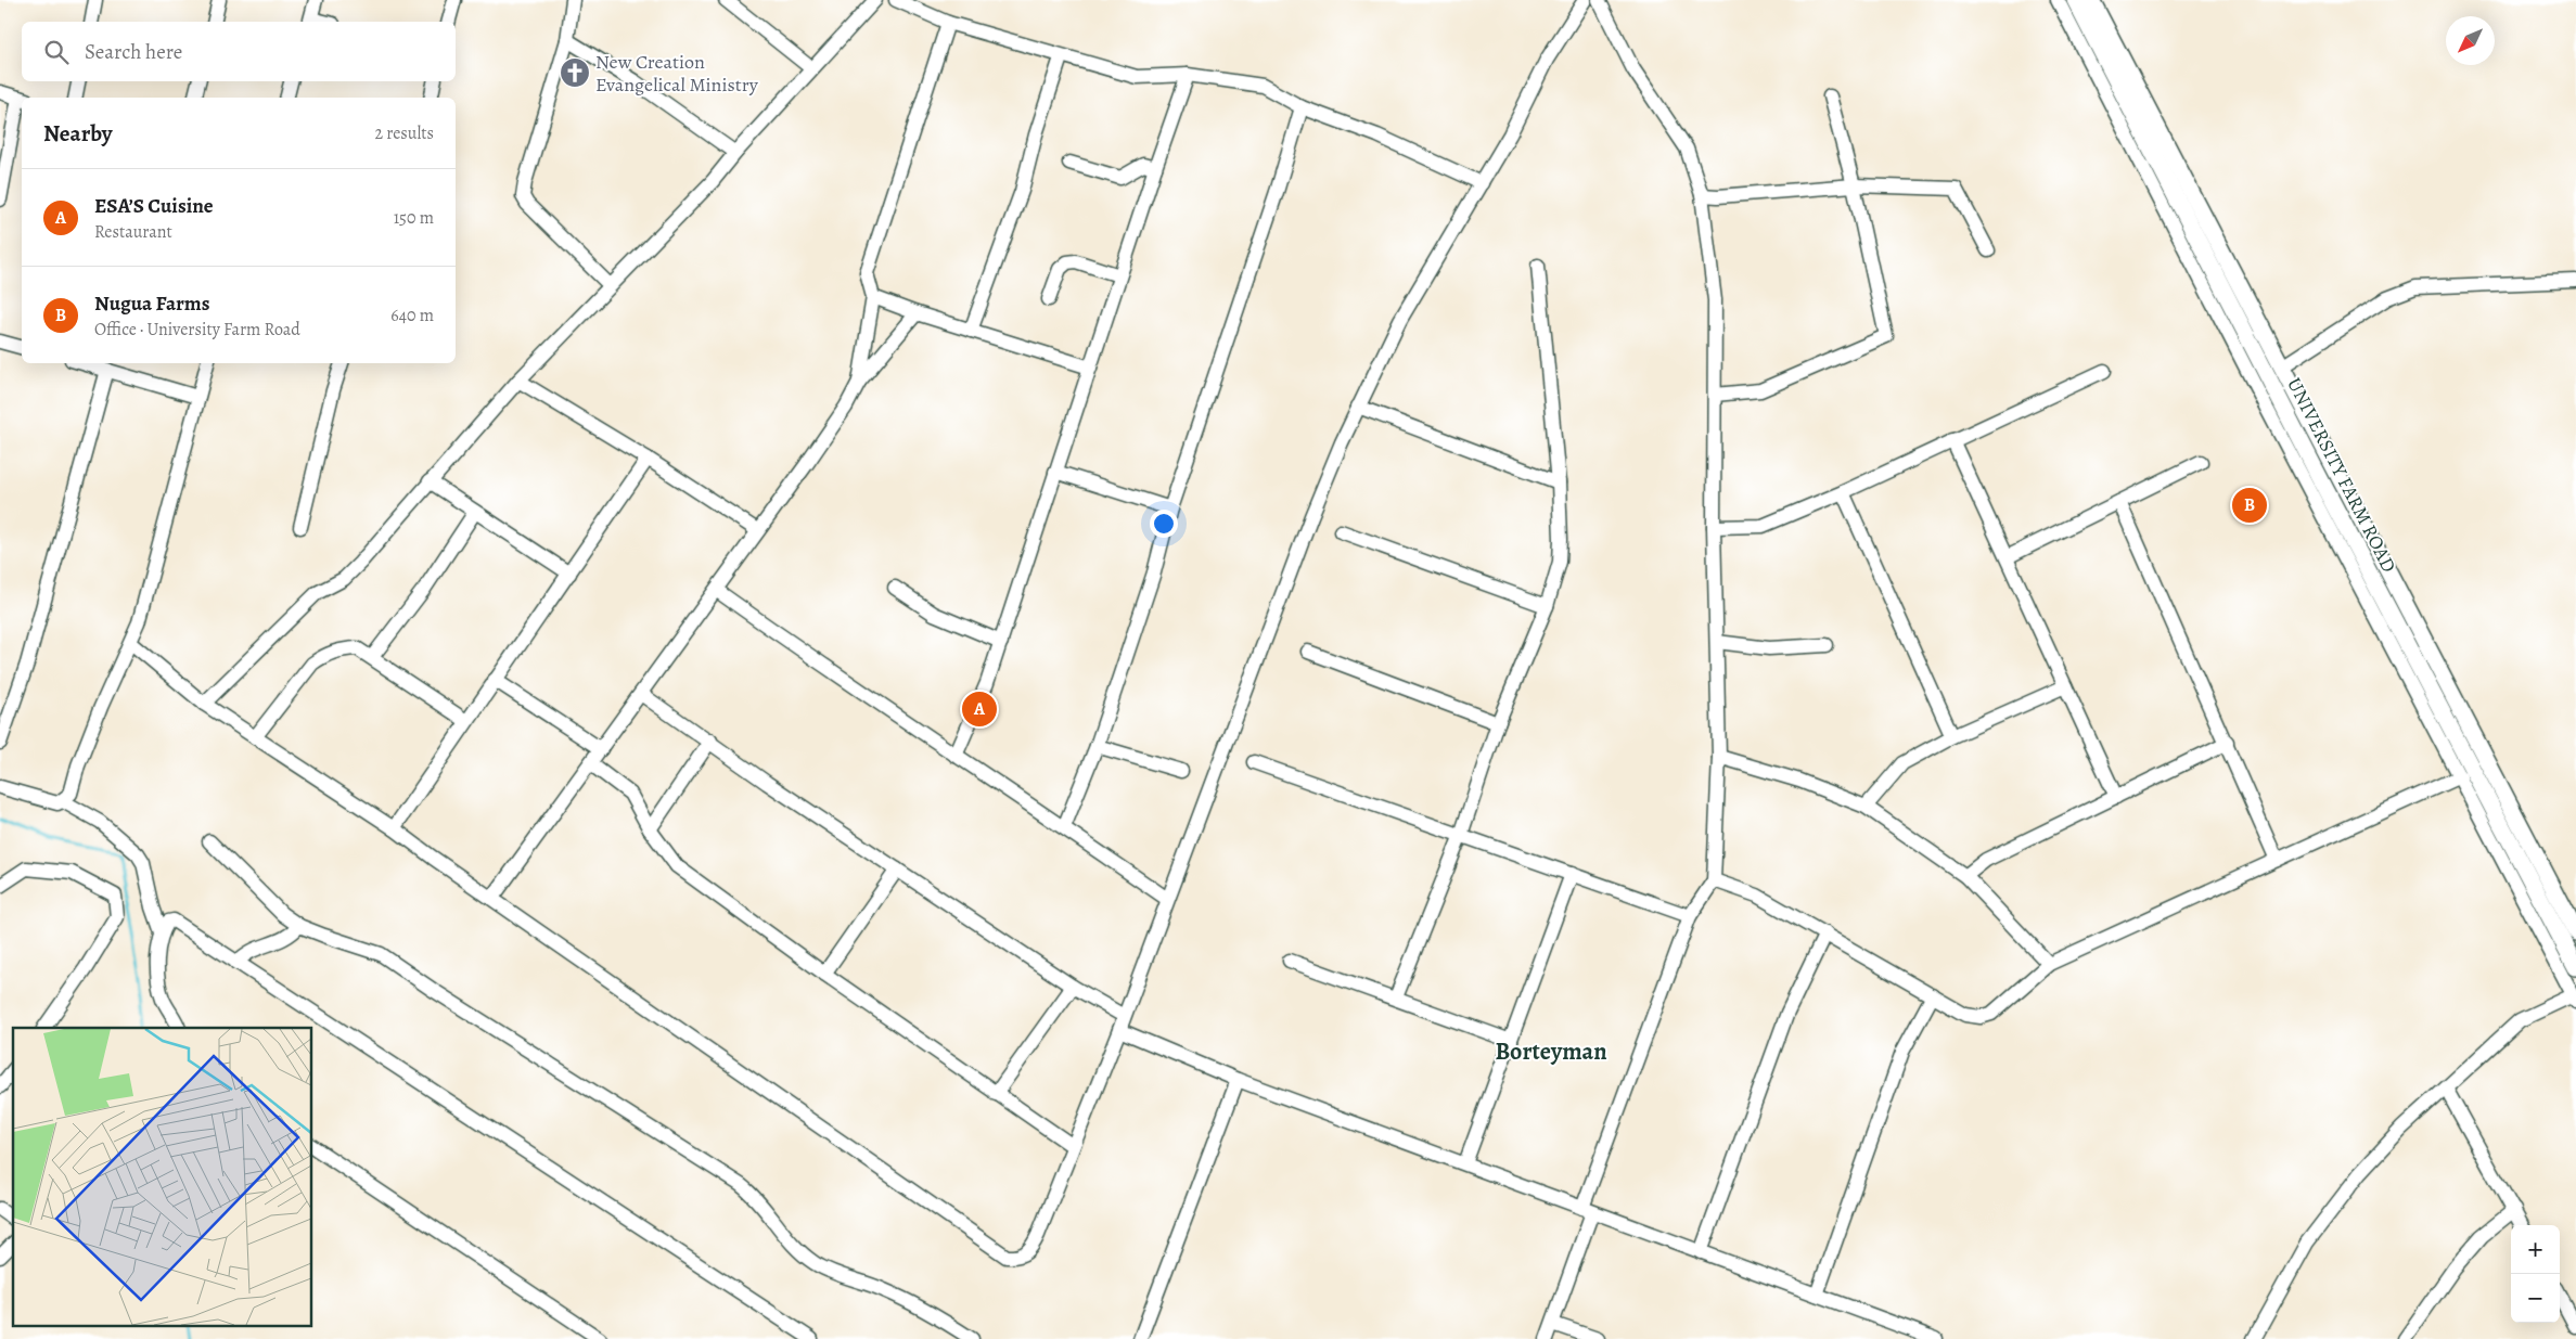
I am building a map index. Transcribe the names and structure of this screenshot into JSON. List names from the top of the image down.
{
  "streets": {
    "street": ["UNIVERSITY FARM ROAD"]
  },
  "districts": ["Borteyman"],
  "places": {
    "church": ["New Creation Evangelical Ministry"]
  },
  "north": "bottom left",
  "page": {
    "search": "Search here",
    "heading": ["Nearby", "2 results"],
    "list": [
      {
        "mark": "A",
        "name": "ESA’S Cuisine",
        "note": "Restaurant",
        "value": "150 m"
      },
      {
        "mark": "B",
        "name": "Nugua Farms",
        "note": "Office · University Farm Road",
        "value": "640 m"
      }
    ],
    "pins": ["B", "A"],
    "map_buttons": ["+", "−"]
  }
}
